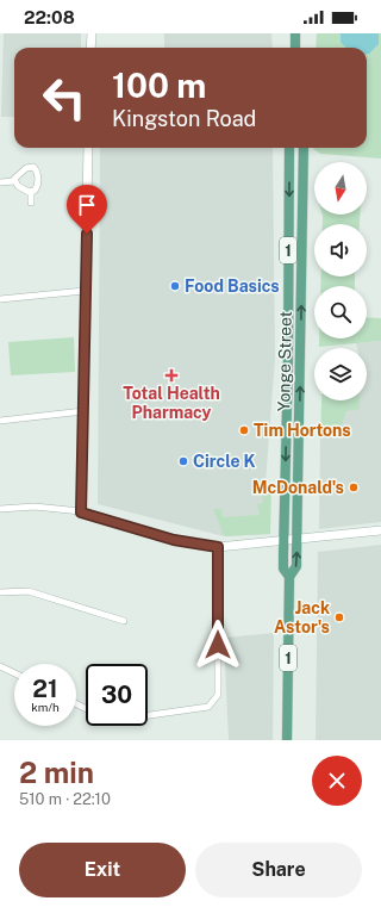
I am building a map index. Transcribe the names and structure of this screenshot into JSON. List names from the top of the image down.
{
  "streets": {
    "main road": ["1", "Yonge Street"]
  },
  "places": {
    "other": [
      "Food Basics",
      "Tim Hortons",
      "Circle K",
      "McDonald's",
      "Jack Astor's"
    ],
    "health": ["Total Health Pharmacy"]
  },
  "north": "bottom",
  "page": {
    "status": "22:08",
    "turn": ["100 m", "Kingston Road"],
    "speed": "21 km/h",
    "limit": "30",
    "heading": ["2 min", "510 m · 22:10"],
    "buttons": ["Exit", "Share"]
  }
}
